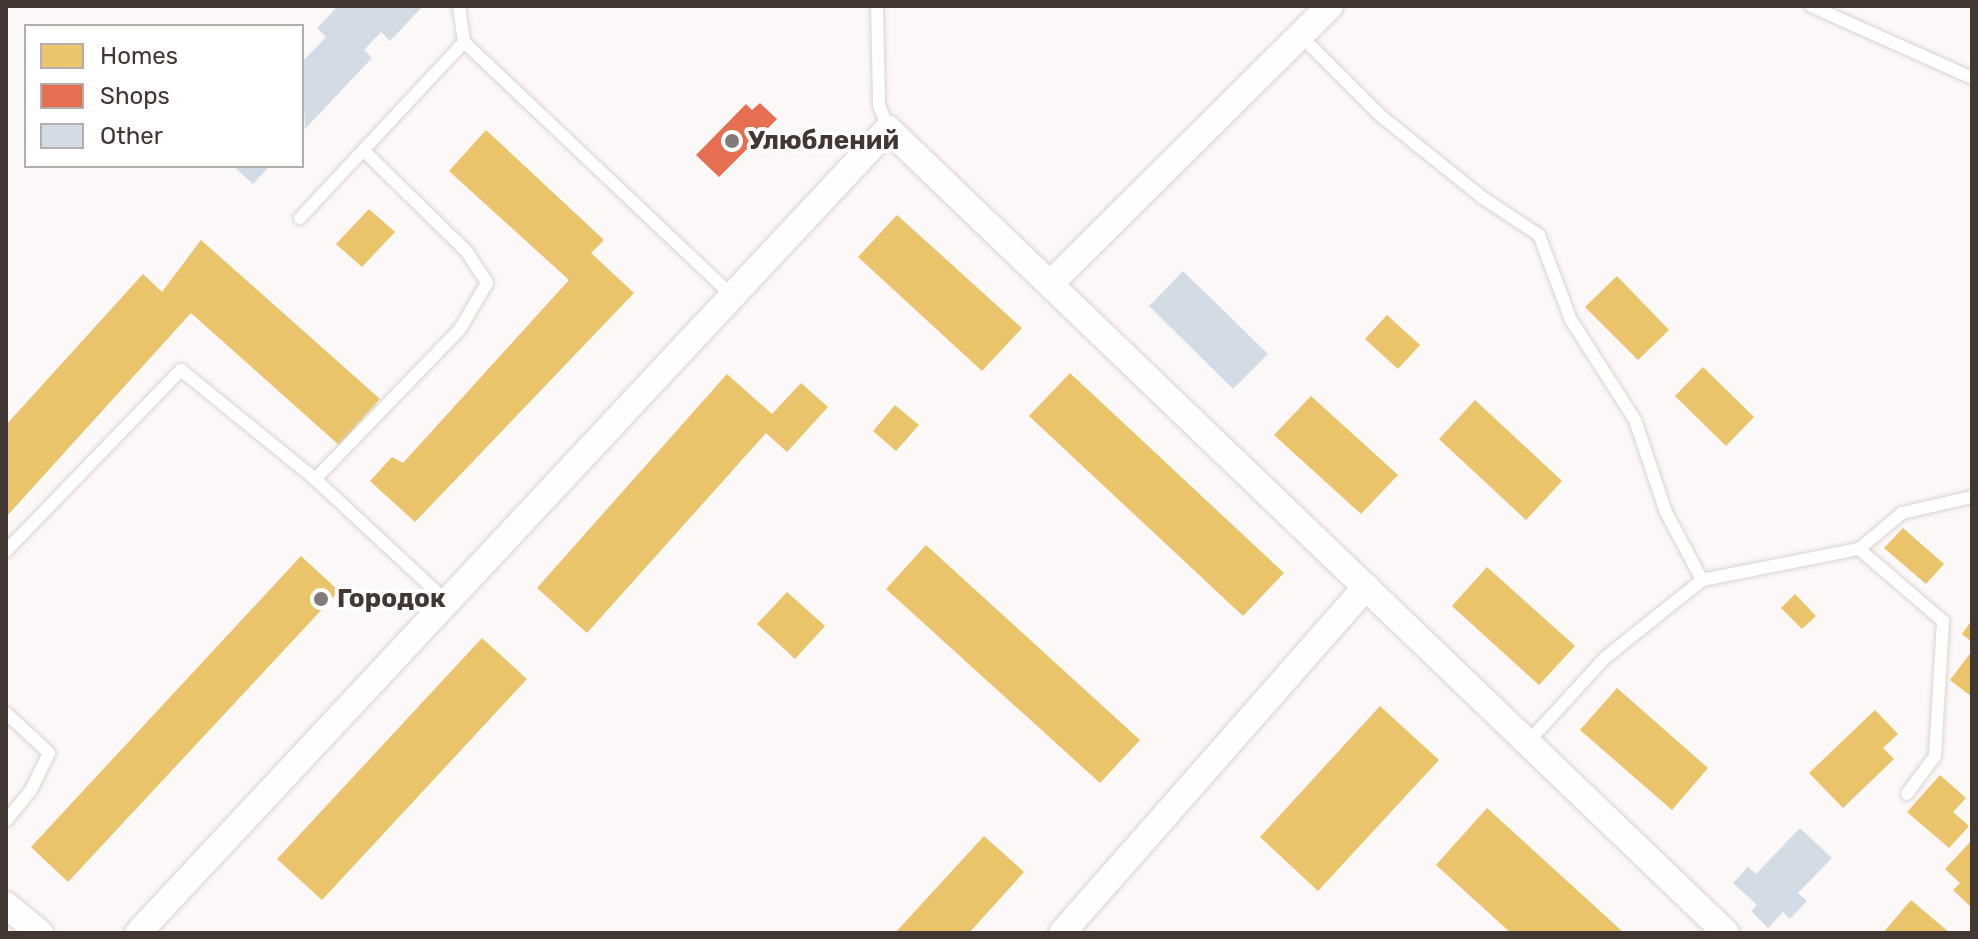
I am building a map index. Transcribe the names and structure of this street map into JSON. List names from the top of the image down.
{
  "places": ["Улюблений", "Городок"],
  "legend": ["Homes", "Shops", "Other"]
}
